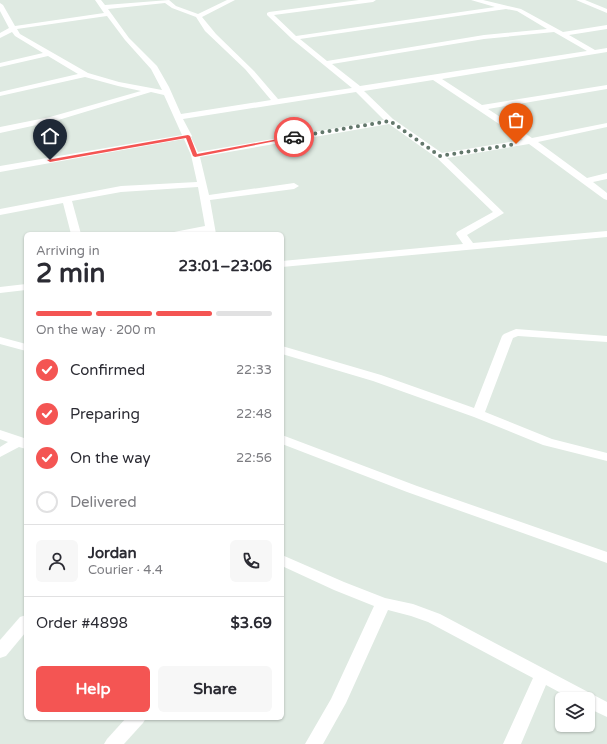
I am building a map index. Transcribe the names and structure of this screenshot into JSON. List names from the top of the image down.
{
  "page": {
    "heading": ["2 min", "Arriving in", "23:01–23:06"],
    "panel": [
      "Jordan",
      "Courier · 4.4",
      "Order #4898",
      "$3.69"
    ],
    "bar": "On the way · 200 m",
    "list": [
      ["Confirmed", "22:33"],
      ["Preparing", "22:48"],
      ["On the way", "22:56"],
      "Delivered"
    ],
    "buttons": ["Help", "Share"]
  }
}
